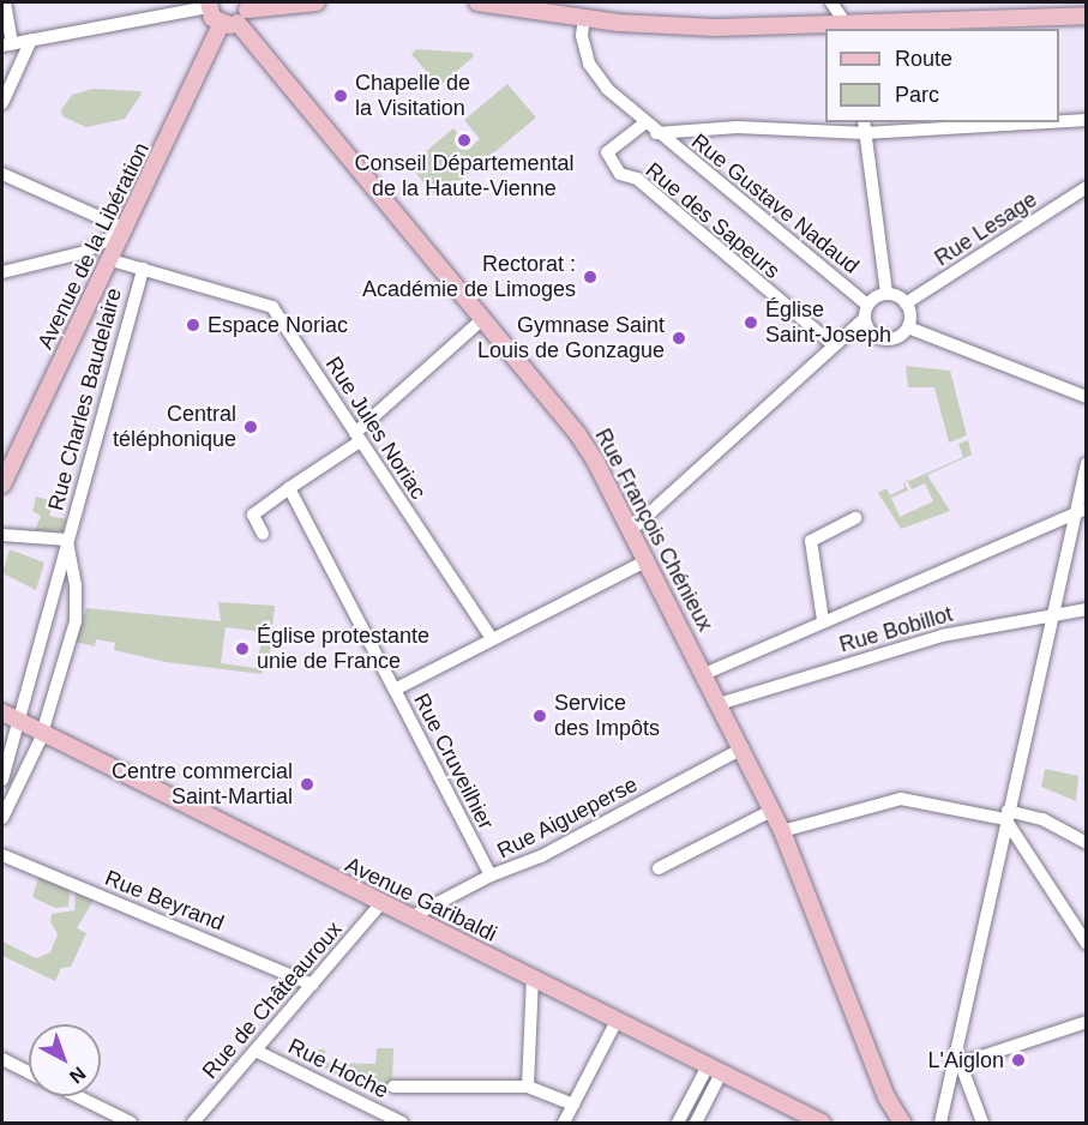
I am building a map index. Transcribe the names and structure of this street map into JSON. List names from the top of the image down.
{
  "streets": {
    "main road": ["Avenue de la Libération", "Rue François Chénieux", "Avenue Garibaldi"],
    "street": [
      "Rue Gustave Nadaud",
      "Rue des Sapeurs",
      "Rue Lesage",
      "Rue Charles Baudelaire",
      "Rue Jules Noriac",
      "Rue Bobillot",
      "Rue Cruveilhier",
      "Rue Aigueperse",
      "Rue Beyrand",
      "Rue de Châteauroux",
      "Rue Hoche"
    ]
  },
  "crossings": [
    ["Rue Gustave Nadaud", "Rue des Sapeurs"],
    ["Rue Gustave Nadaud", "Rue Lesage"],
    ["Avenue de la Libération", "Rue Jules Noriac"],
    ["Avenue de la Libération", "Rue François Chénieux"],
    ["Rue Charles Baudelaire", "Rue Jules Noriac"],
    ["Rue Charles Baudelaire", "Avenue Garibaldi"],
    ["Rue Jules Noriac", "Rue Cruveilhier"],
    ["Rue François Chénieux", "Rue Bobillot"],
    ["Rue François Chénieux", "Rue Cruveilhier"],
    ["Rue François Chénieux", "Rue Aigueperse"],
    ["Rue Cruveilhier", "Rue Aigueperse"],
    ["Rue Aigueperse", "Avenue Garibaldi"],
    ["Avenue Garibaldi", "Rue de Châteauroux"],
    ["Rue Beyrand", "Rue de Châteauroux"],
    ["Rue de Châteauroux", "Rue Hoche"]
  ],
  "places": [
    "Chapelle de la Visitation",
    "Conseil Départemental de la Haute-Vienne",
    "Rectorat : Académie de Limoges",
    "Église Saint-Joseph",
    "Espace Noriac",
    "Gymnase Saint Louis de Gonzague",
    "Central téléphonique",
    "Église protestante unie de France",
    "Service des Impôts",
    "Centre commercial Saint-Martial",
    "L'Aiglon"
  ],
  "legend": ["Route", "Parc"],
  "north": "bottom right"
}
